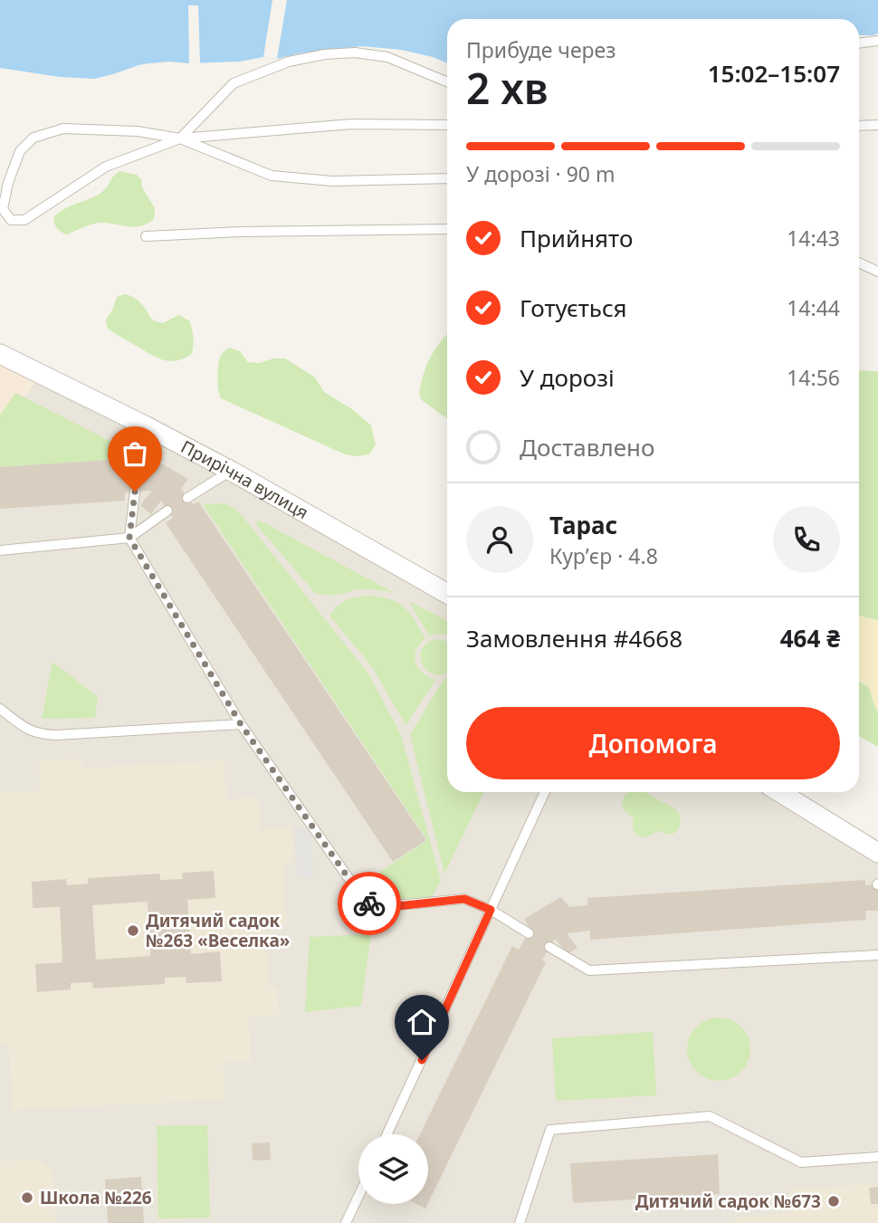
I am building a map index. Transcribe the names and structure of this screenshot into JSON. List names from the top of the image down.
{
  "streets": {
    "street": ["Прирічна вулиця"]
  },
  "places": ["Дитячий садок №263 «Веселка»", "Школа №226", "Дитячий садок №673"],
  "page": {
    "heading": ["2 хв", "Прибуде через", "15:02–15:07"],
    "panel": [
      "Тарас",
      "Кур’єр · 4.8",
      "Замовлення #4668",
      "464 ₴"
    ],
    "bar": "У дорозі · 90 m",
    "list": [
      ["Прийнято", "14:43"],
      ["Готується", "14:44"],
      ["У дорозі", "14:56"],
      "Доставлено"
    ],
    "buttons": "Допомога"
  }
}
